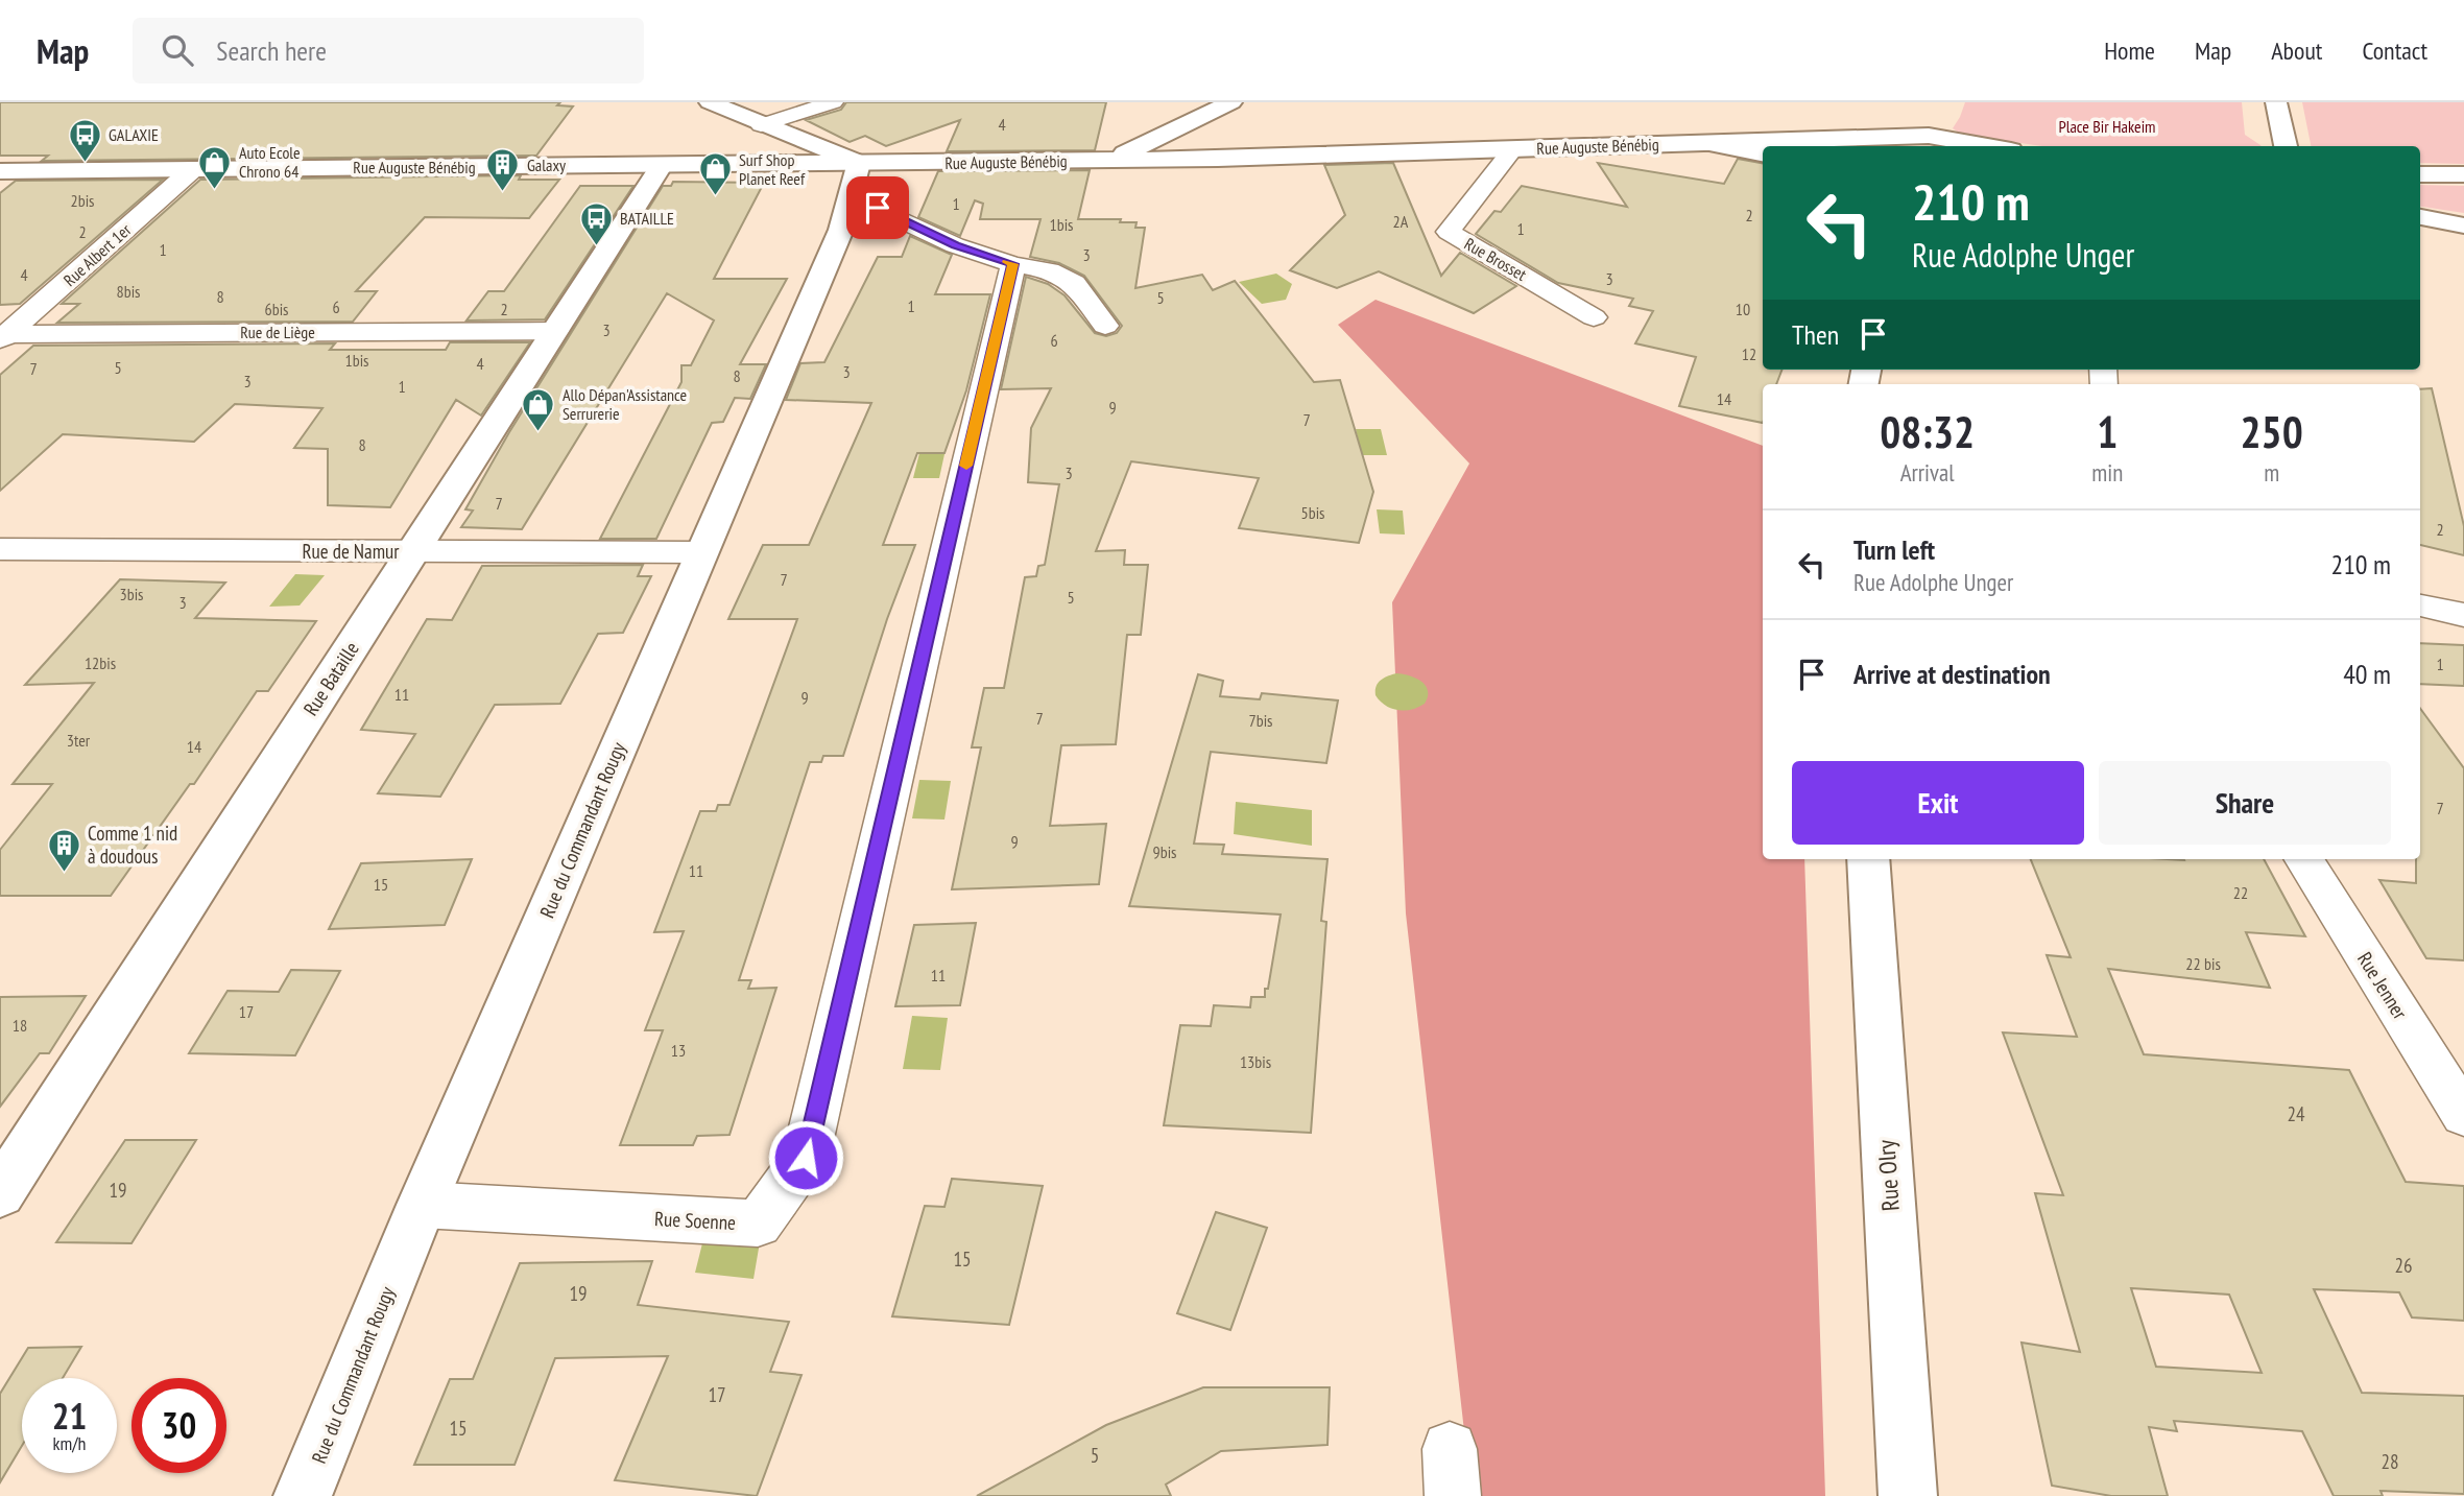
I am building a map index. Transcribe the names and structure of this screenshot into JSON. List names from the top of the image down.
{
  "streets": {
    "street": [
      "Rue Auguste Bénébig",
      "Rue Albert 1er",
      "Rue Brosset",
      "Rue de Liège",
      "Rue de Namur",
      "Rue Bataille",
      "Rue du Commandant Rougy",
      "Rue Jenner",
      "Rue Olry",
      "Rue Soenne"
    ]
  },
  "crossings": [
    ["Rue Auguste Bénébig", "Rue Albert 1er"],
    ["Rue Auguste Bénébig", "Rue Brosset"],
    ["Rue Auguste Bénébig", "Rue Bataille"],
    ["Rue Auguste Bénébig", "Rue du Commandant Rougy"],
    ["Rue Albert 1er", "Rue de Liège"],
    ["Rue de Liège", "Rue Bataille"],
    ["Rue de Namur", "Rue Bataille"],
    ["Rue de Namur", "Rue du Commandant Rougy"],
    ["Rue du Commandant Rougy", "Rue Soenne"]
  ],
  "parks": ["Place Bir Hakeim"],
  "places": {
    "bus stop": ["GALAXIE", "BATAILLE"],
    "shop": ["Auto Ecole Chrono 64", "Surf Shop Planet Reef", "Allo Dépan'Assistance Serrurerie"],
    "building": ["Galaxy", "Comme 1 nid à doudous"]
  },
  "house_numbers": [
    "4",
    "2bis",
    "1",
    "2",
    "2A",
    "1bis",
    "1",
    "2",
    "1",
    "3",
    "4",
    "3",
    "8bis",
    "8",
    "5",
    "1",
    "6",
    "6bis",
    "2",
    "10",
    "3",
    "6",
    "12",
    "1bis",
    "4",
    "5",
    "7",
    "3",
    "8",
    "3",
    "1",
    "14",
    "9",
    "7",
    "8",
    "3",
    "7",
    "5bis",
    "2",
    "7",
    "3bis",
    "5",
    "3",
    "12bis",
    "1",
    "11",
    "9",
    "7",
    "7bis",
    "3ter",
    "14",
    "7",
    "9",
    "9bis",
    "11",
    "15",
    "22",
    "22 bis",
    "11",
    "17",
    "18",
    "13",
    "13bis",
    "24",
    "19",
    "15",
    "26",
    "19",
    "17",
    "15",
    "5",
    "28"
  ],
  "page": {
    "header": "Map",
    "search": "Search here",
    "nav": [
      "Home",
      "Map",
      "About",
      "Contact"
    ],
    "turn": ["210 m", "Rue Adolphe Unger"],
    "then": "Then",
    "eta": [
      "08:32",
      "Arrival",
      "1",
      "min",
      "250",
      "m"
    ],
    "list": [
      {
        "name": "Turn left",
        "note": "Rue Adolphe Unger",
        "value": "210 m"
      },
      {
        "name": "Arrive at destination",
        "value": "40 m"
      }
    ],
    "buttons": ["Exit", "Share"],
    "speed": "21 km/h",
    "limit": "30"
  }
}
